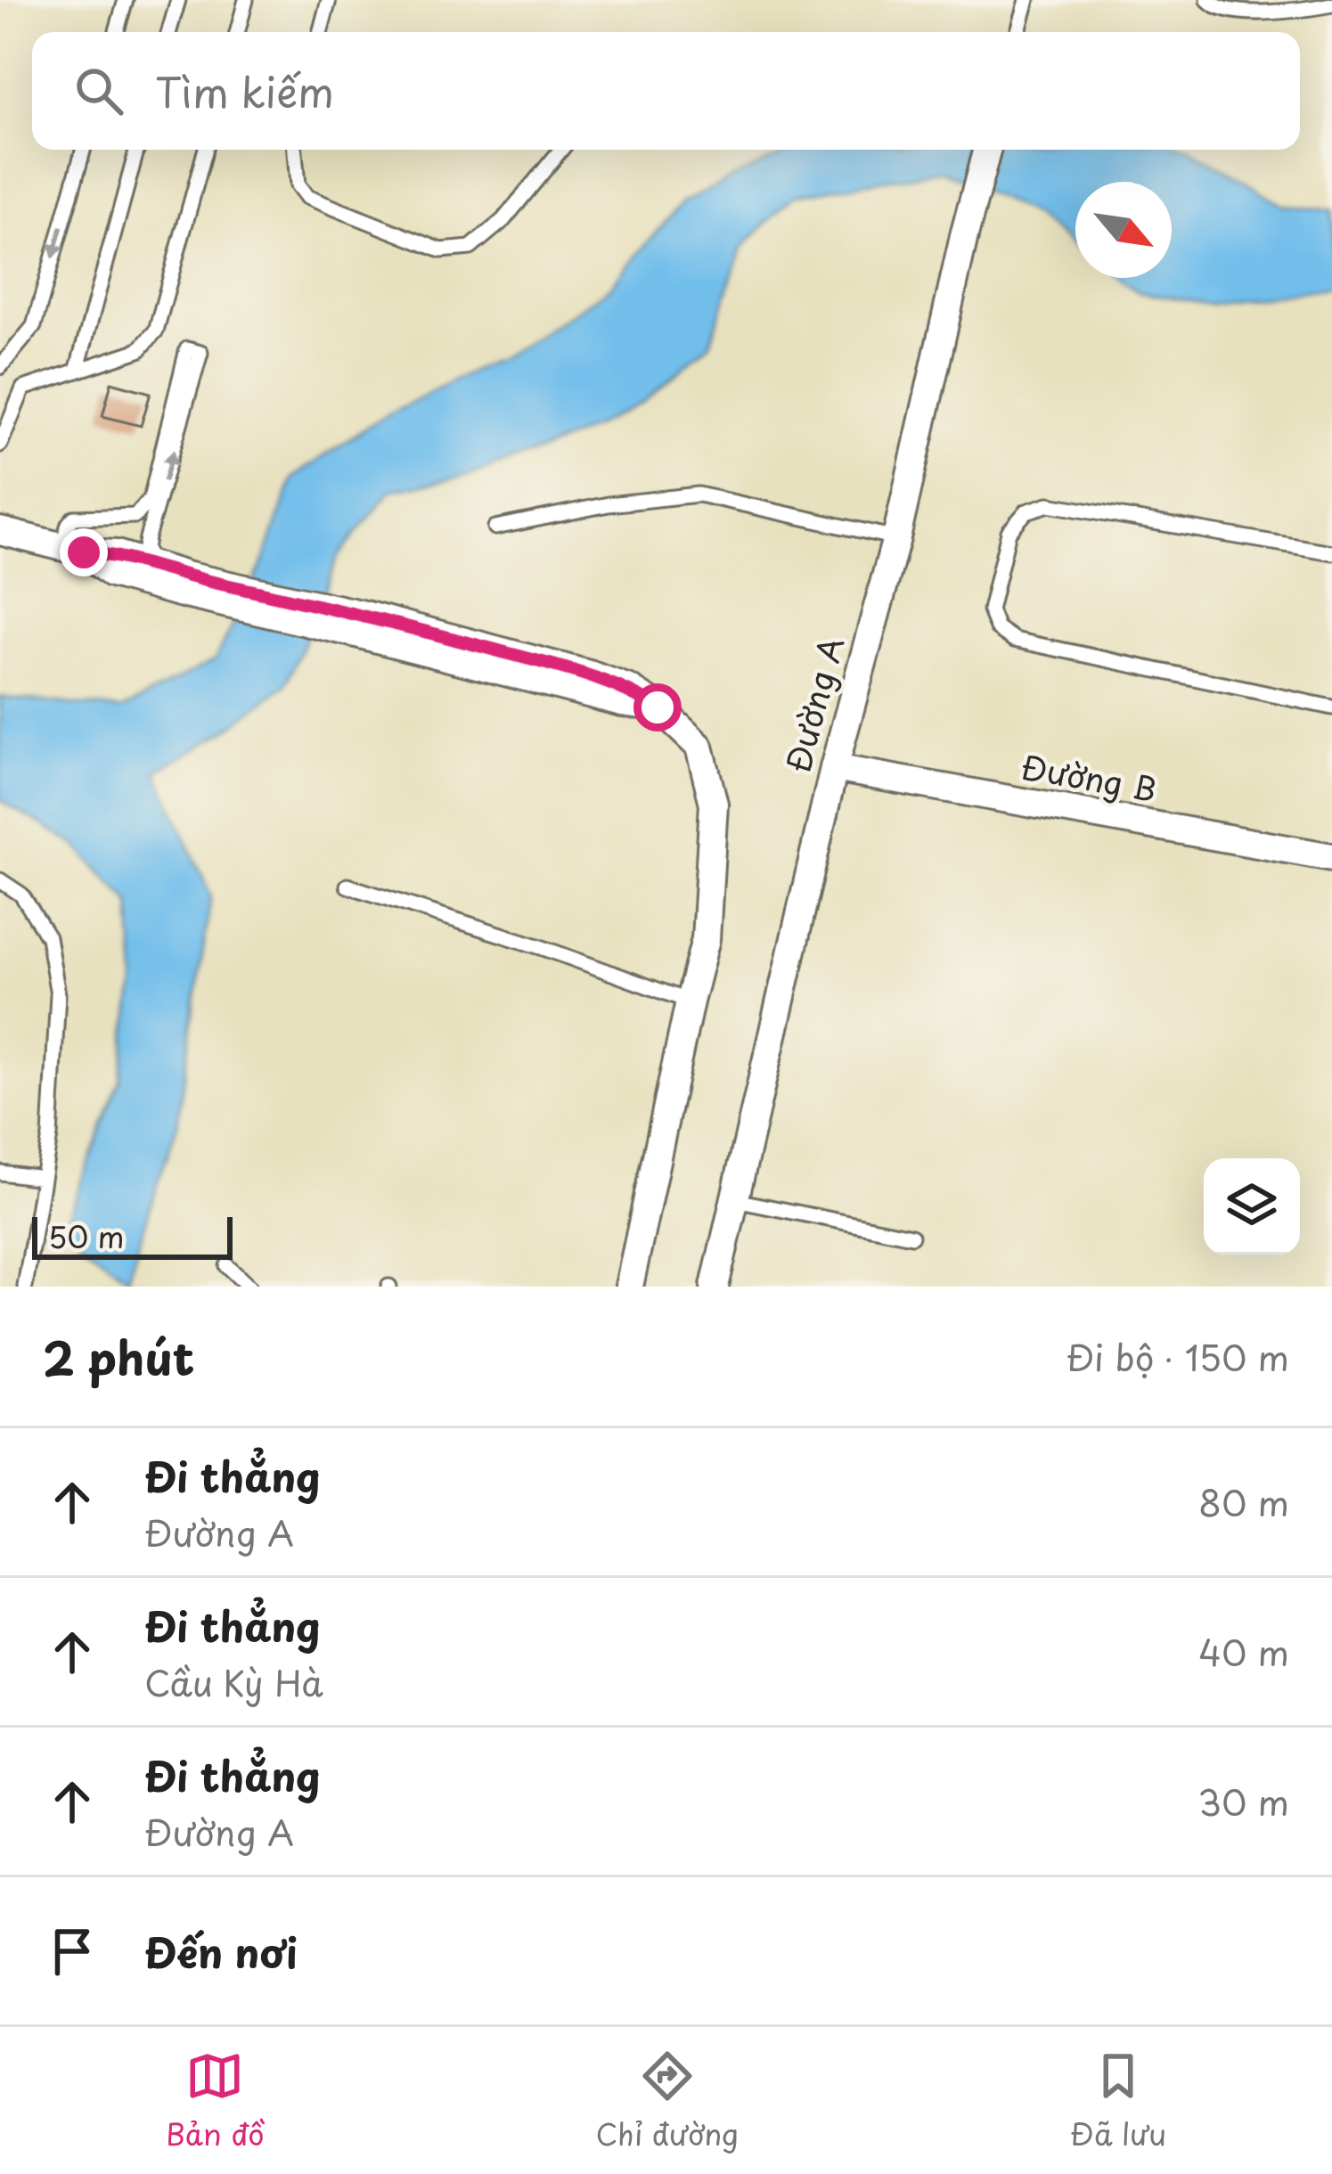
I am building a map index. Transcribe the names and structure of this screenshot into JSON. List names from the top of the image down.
{
  "streets": {
    "street": ["Đường A", "Đường B"]
  },
  "crossings": [
    ["Đường A", "Đường B"]
  ],
  "scale_bar": "50 m",
  "north": "bottom right",
  "page": {
    "search": "Tìm kiếm",
    "scale": "50 m",
    "heading": ["2 phút", "Đi bộ · 150 m"],
    "list": [
      ["Đi thẳng", "Đường A", "80 m"],
      ["Đi thẳng", "Cầu Kỳ Hà", "40 m"],
      ["Đi thẳng", "Đường A", "30 m"],
      "Đến nơi"
    ],
    "nav": ["Bản đồ", "Chỉ đường", "Đã lưu"]
  }
}
